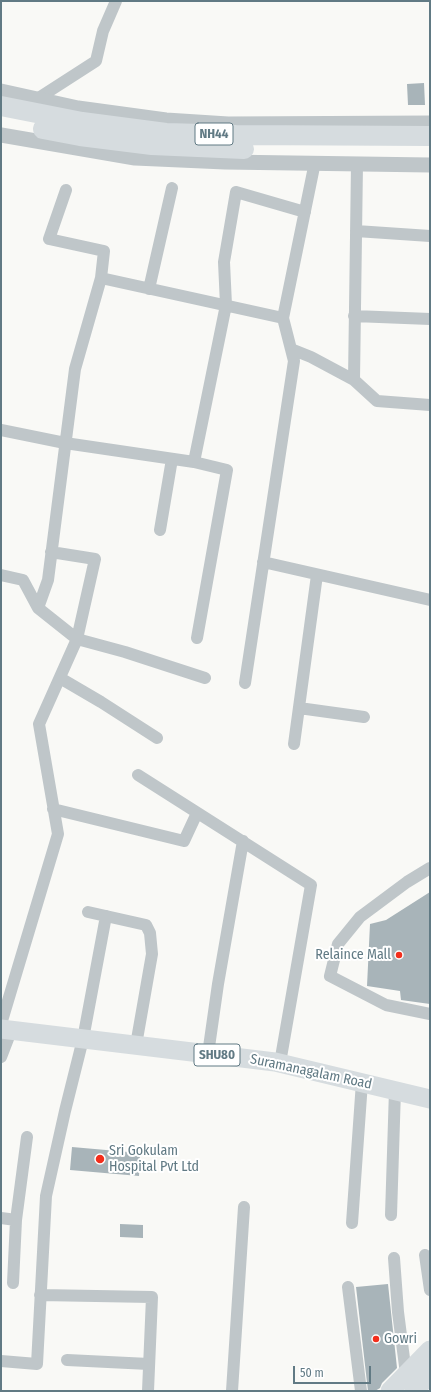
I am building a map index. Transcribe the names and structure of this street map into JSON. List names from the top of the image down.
{
  "streets": {
    "highway": ["NH44"],
    "main road": ["SHU80", "Suramanagalam Road"]
  },
  "places": ["Relaince Mall", "Sri Gokulam Hospital Pvt Ltd", "Gowri"],
  "scale_bar": "50 m"
}
